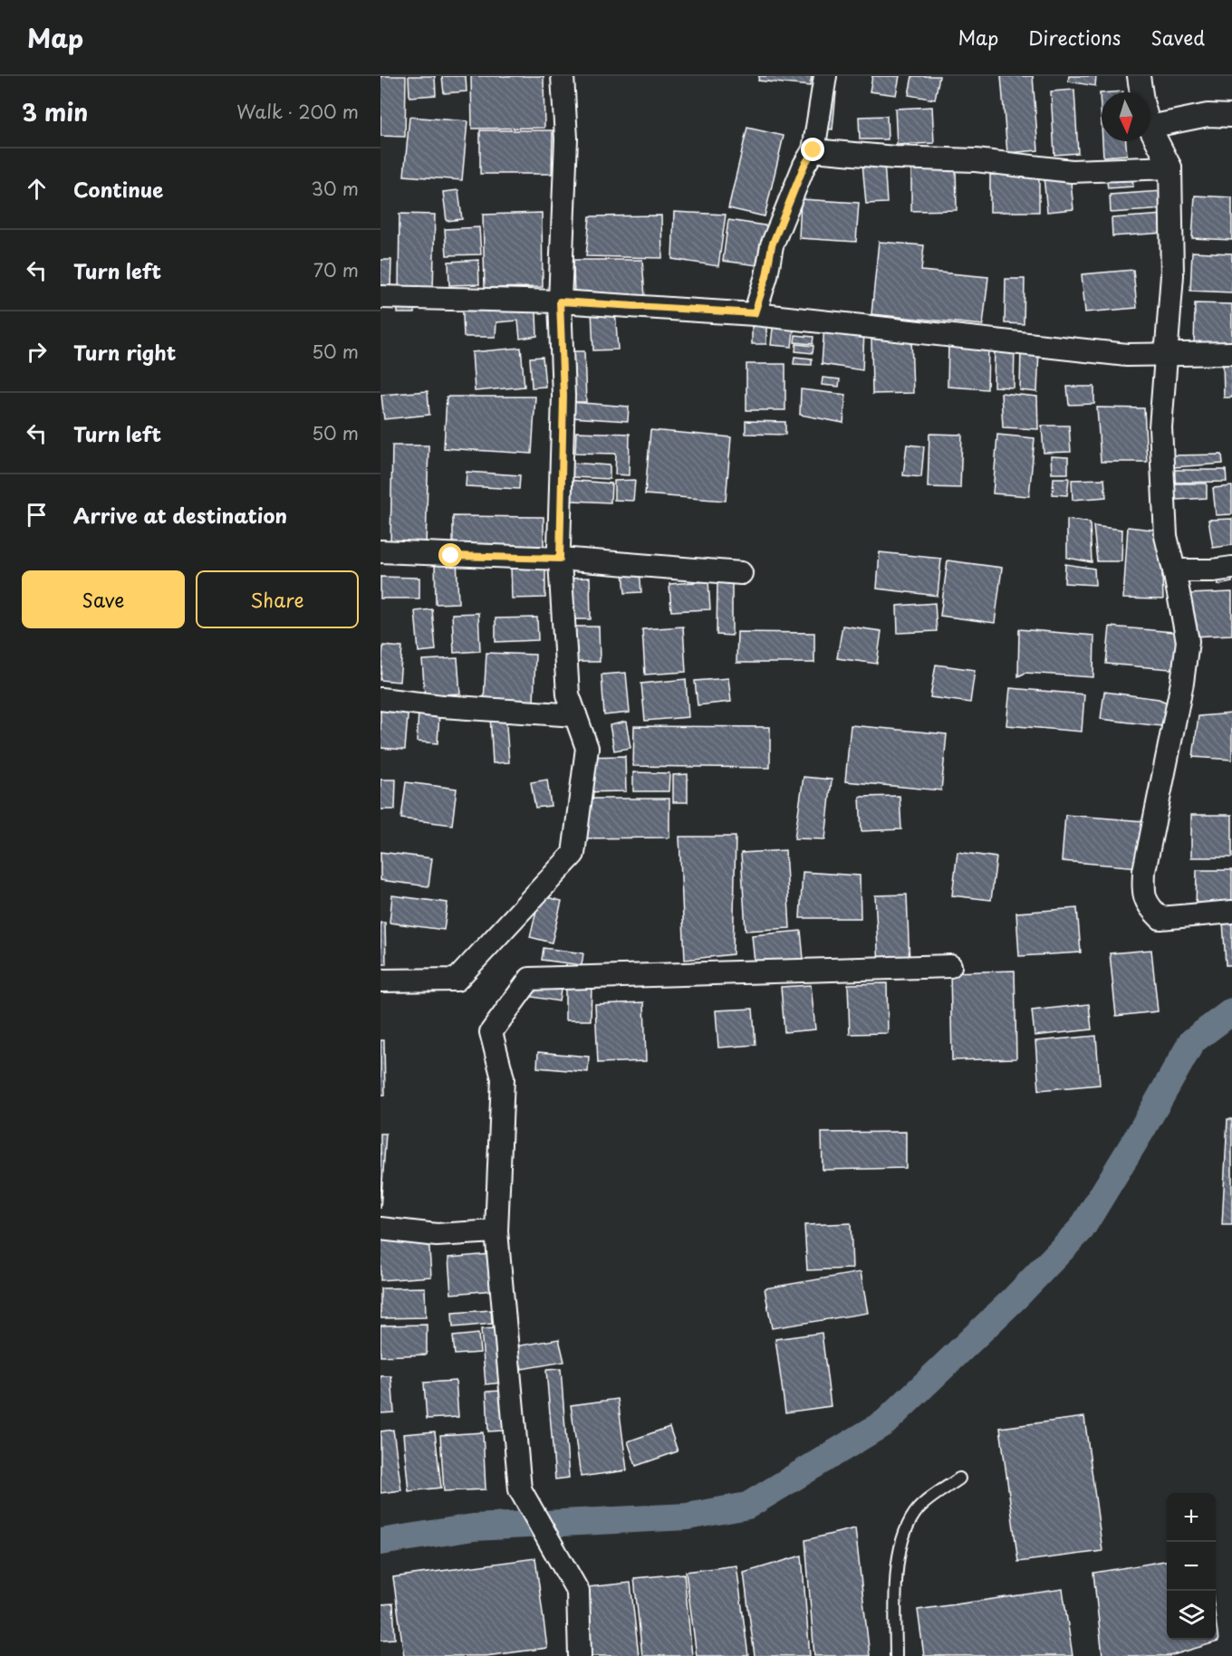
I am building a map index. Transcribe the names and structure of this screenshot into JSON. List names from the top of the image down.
{
  "north": "bottom",
  "page": {
    "header": "Map",
    "nav": ["Map", "Directions", "Saved"],
    "heading": ["3 min", "Walk · 200 m"],
    "list": [
      ["Continue", "30 m"],
      ["Turn left", "70 m"],
      ["Turn right", "50 m"],
      ["Turn left", "50 m"],
      "Arrive at destination"
    ],
    "buttons": ["Save", "Share"],
    "map_buttons": ["+", "−"]
  }
}
